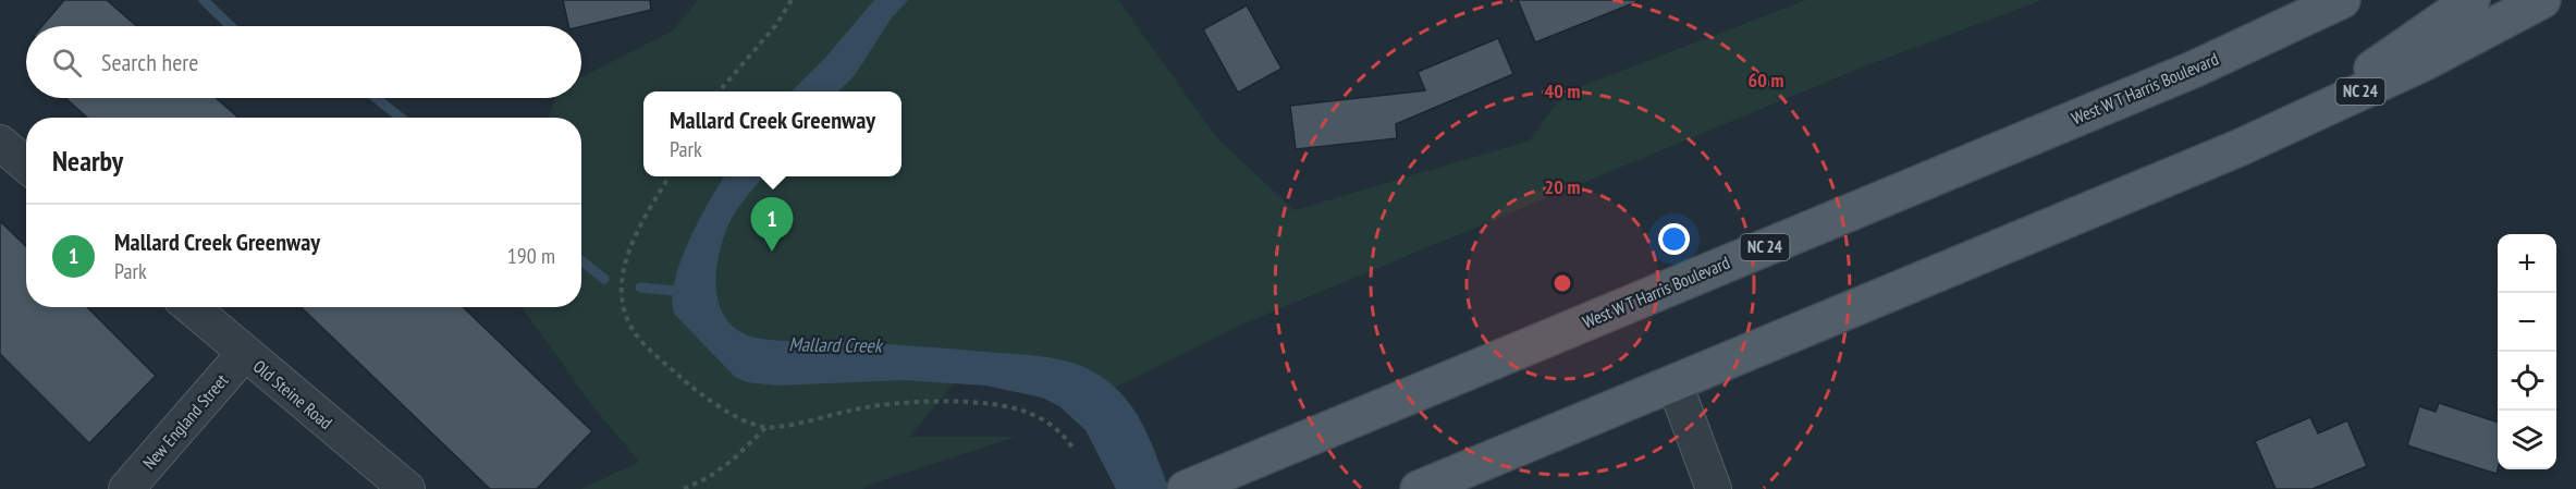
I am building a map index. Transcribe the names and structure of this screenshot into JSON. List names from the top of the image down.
{
  "streets": {
    "main road": ["West W T Harris Boulevard", "NC 24"],
    "street": ["Old Steine Road", "New England Street"]
  },
  "crossings": [
    ["Old Steine Road", "New England Street"]
  ],
  "water": ["Mallard Creek"],
  "page": {
    "search": "Search here",
    "popup": ["Mallard Creek Greenway", "Park"],
    "heading": "Nearby",
    "pins": "1",
    "list": [
      {
        "mark": "1",
        "name": "Mallard Creek Greenway",
        "note": "Park",
        "value": "190 m"
      }
    ],
    "map_buttons": ["+", "−"]
  },
  "rings": ["60 m", "40 m", "20 m"]
}
